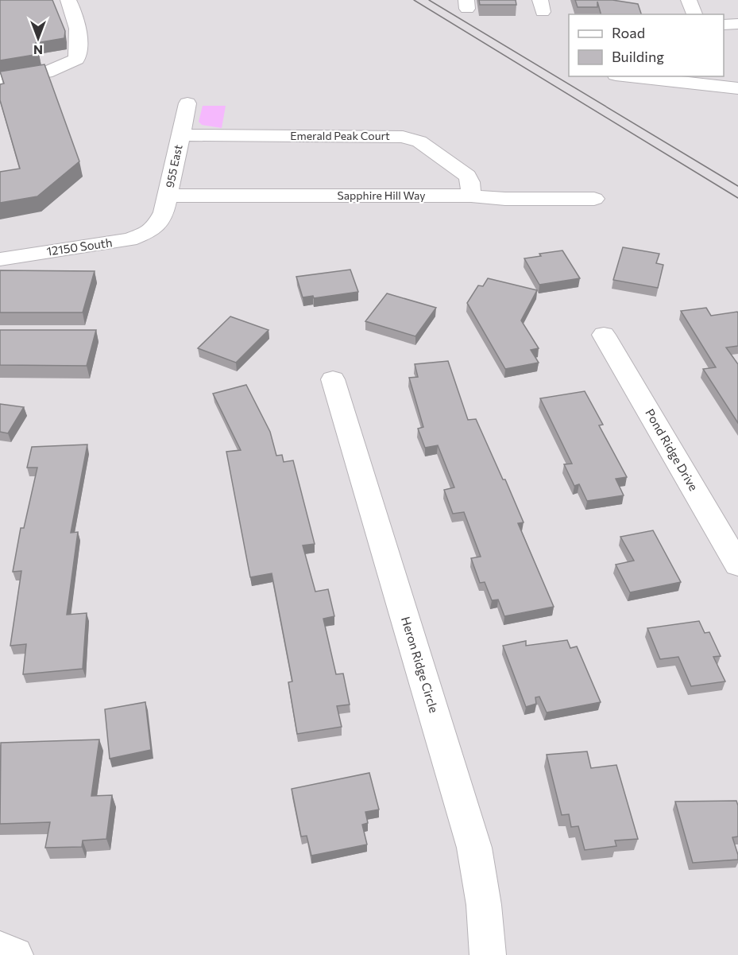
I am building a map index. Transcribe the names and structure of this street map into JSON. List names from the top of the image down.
{
  "streets": {
    "street": [
      "Emerald Peak Court",
      "955 East",
      "Sapphire Hill Way",
      "12150 South",
      "Pond Ridge Drive",
      "Heron Ridge Circle"
    ]
  },
  "crossings": [
    ["Emerald Peak Court", "955 East"],
    ["Emerald Peak Court", "Sapphire Hill Way"],
    ["955 East", "Sapphire Hill Way"],
    ["955 East", "12150 South"]
  ],
  "legend": ["Road", "Building"],
  "north": "bottom"
}
